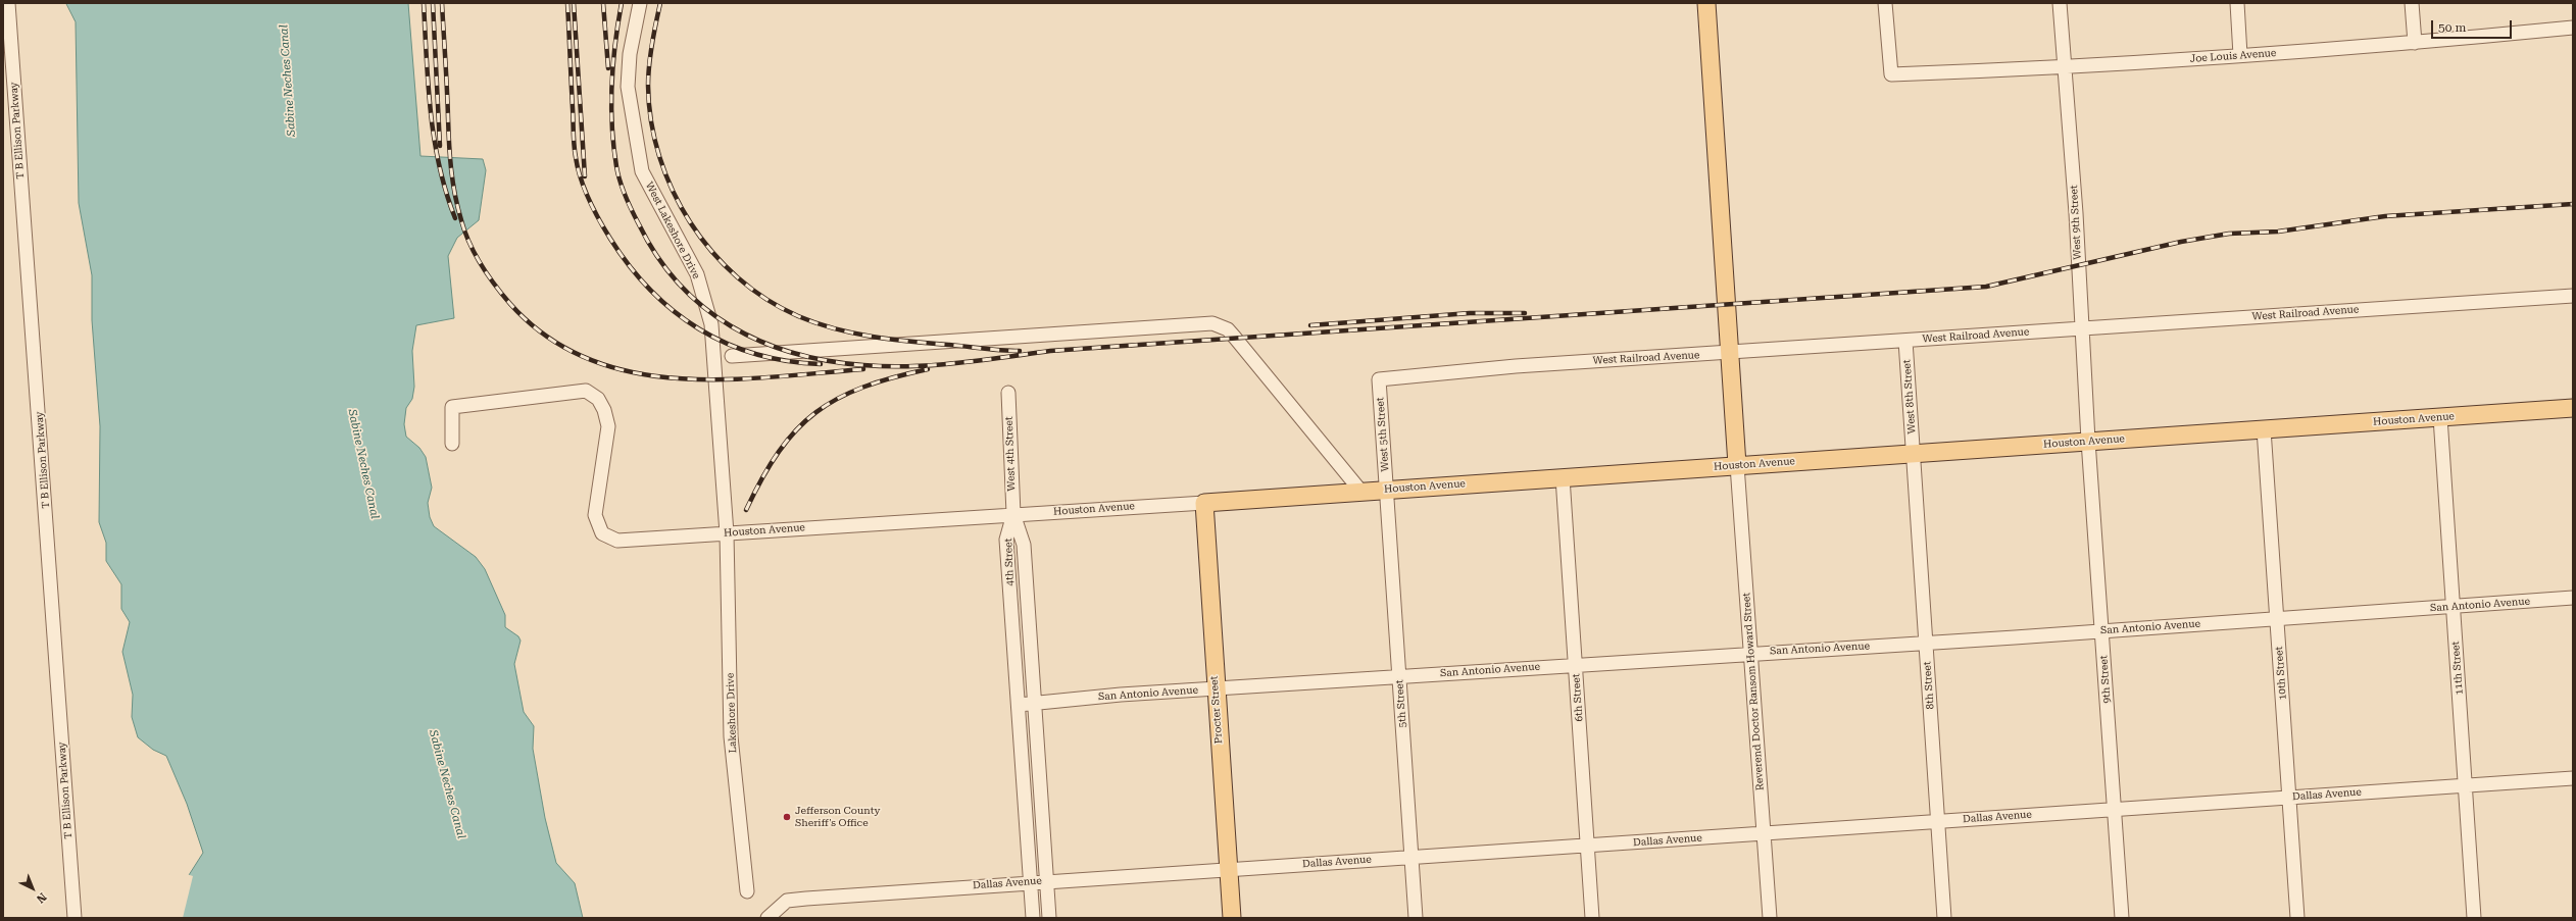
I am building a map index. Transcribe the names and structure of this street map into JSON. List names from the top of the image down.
{
  "streets": {
    "main road": ["Houston Avenue", "Procter Street"],
    "street": [
      "Joe Louis Avenue",
      "T B Ellison Parkway",
      "West 9th Street",
      "West Lakeshore Drive",
      "West Railroad Avenue",
      "West 8th Street",
      "West 5th Street",
      "West 4th Street",
      "4th Street",
      "San Antonio Avenue",
      "11th Street",
      "10th Street",
      "9th Street",
      "8th Street",
      "Reverend Doctor Ransom Howard Street",
      "6th Street",
      "5th Street",
      "Lakeshore Drive",
      "Dallas Avenue"
    ]
  },
  "crossings": [
    ["Joe Louis Avenue", "West 9th Street"],
    ["West 9th Street", "West Railroad Avenue"],
    ["West 9th Street", "Houston Avenue"],
    ["West 9th Street", "9th Street"],
    ["West Lakeshore Drive", "Houston Avenue"],
    ["West Lakeshore Drive", "Lakeshore Drive"],
    ["West Railroad Avenue", "West 8th Street"],
    ["West Railroad Avenue", "West 5th Street"],
    ["West 8th Street", "Houston Avenue"],
    ["West 8th Street", "8th Street"],
    ["Houston Avenue", "West 5th Street"],
    ["Houston Avenue", "West 4th Street"],
    ["Houston Avenue", "4th Street"],
    ["Houston Avenue", "11th Street"],
    ["Houston Avenue", "10th Street"],
    ["Houston Avenue", "9th Street"],
    ["Houston Avenue", "8th Street"],
    ["Houston Avenue", "Reverend Doctor Ransom Howard Street"],
    ["Houston Avenue", "6th Street"],
    ["Houston Avenue", "5th Street"],
    ["Houston Avenue", "Procter Street"],
    ["Houston Avenue", "Lakeshore Drive"],
    ["West 5th Street", "5th Street"],
    ["West 4th Street", "4th Street"],
    ["4th Street", "San Antonio Avenue"],
    ["4th Street", "Dallas Avenue"],
    ["San Antonio Avenue", "11th Street"],
    ["San Antonio Avenue", "10th Street"],
    ["San Antonio Avenue", "9th Street"],
    ["San Antonio Avenue", "8th Street"],
    ["San Antonio Avenue", "Reverend Doctor Ransom Howard Street"],
    ["San Antonio Avenue", "6th Street"],
    ["San Antonio Avenue", "5th Street"],
    ["San Antonio Avenue", "Procter Street"],
    ["11th Street", "Dallas Avenue"],
    ["10th Street", "Dallas Avenue"],
    ["9th Street", "Dallas Avenue"],
    ["8th Street", "Dallas Avenue"],
    ["Reverend Doctor Ransom Howard Street", "Dallas Avenue"],
    ["6th Street", "Dallas Avenue"],
    ["5th Street", "Dallas Avenue"],
    ["Procter Street", "Dallas Avenue"]
  ],
  "water": ["Sabine Neches Canal"],
  "places": ["Jefferson County Sheriff's Office"],
  "scale_bar": "50 m",
  "north": "bottom right"
}
